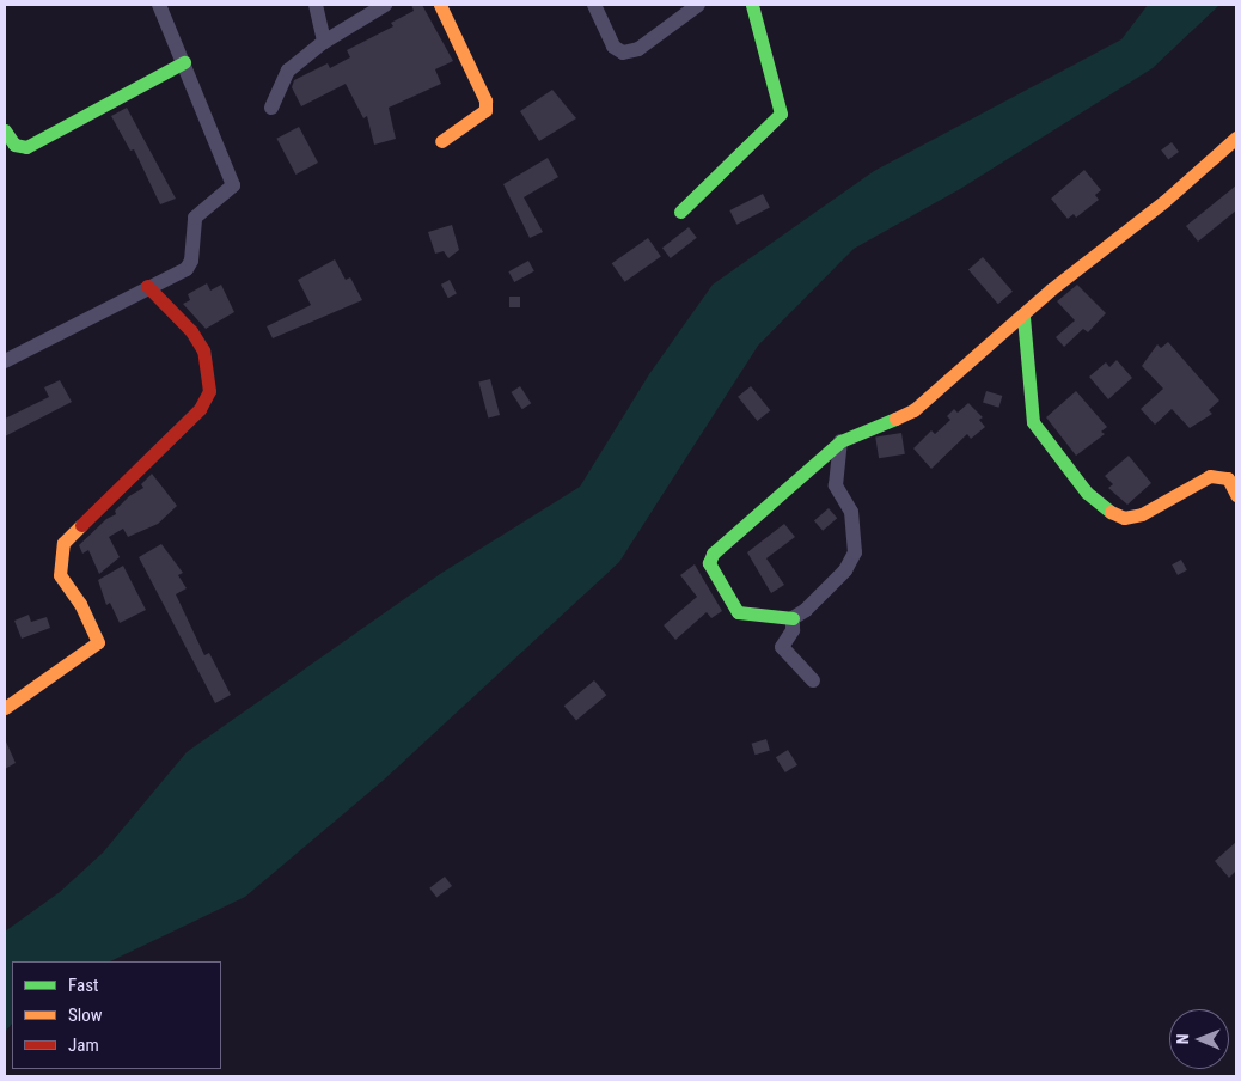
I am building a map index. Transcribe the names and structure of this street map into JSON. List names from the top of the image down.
{
  "legend": ["Fast", "Slow", "Jam"],
  "north": "left"
}
